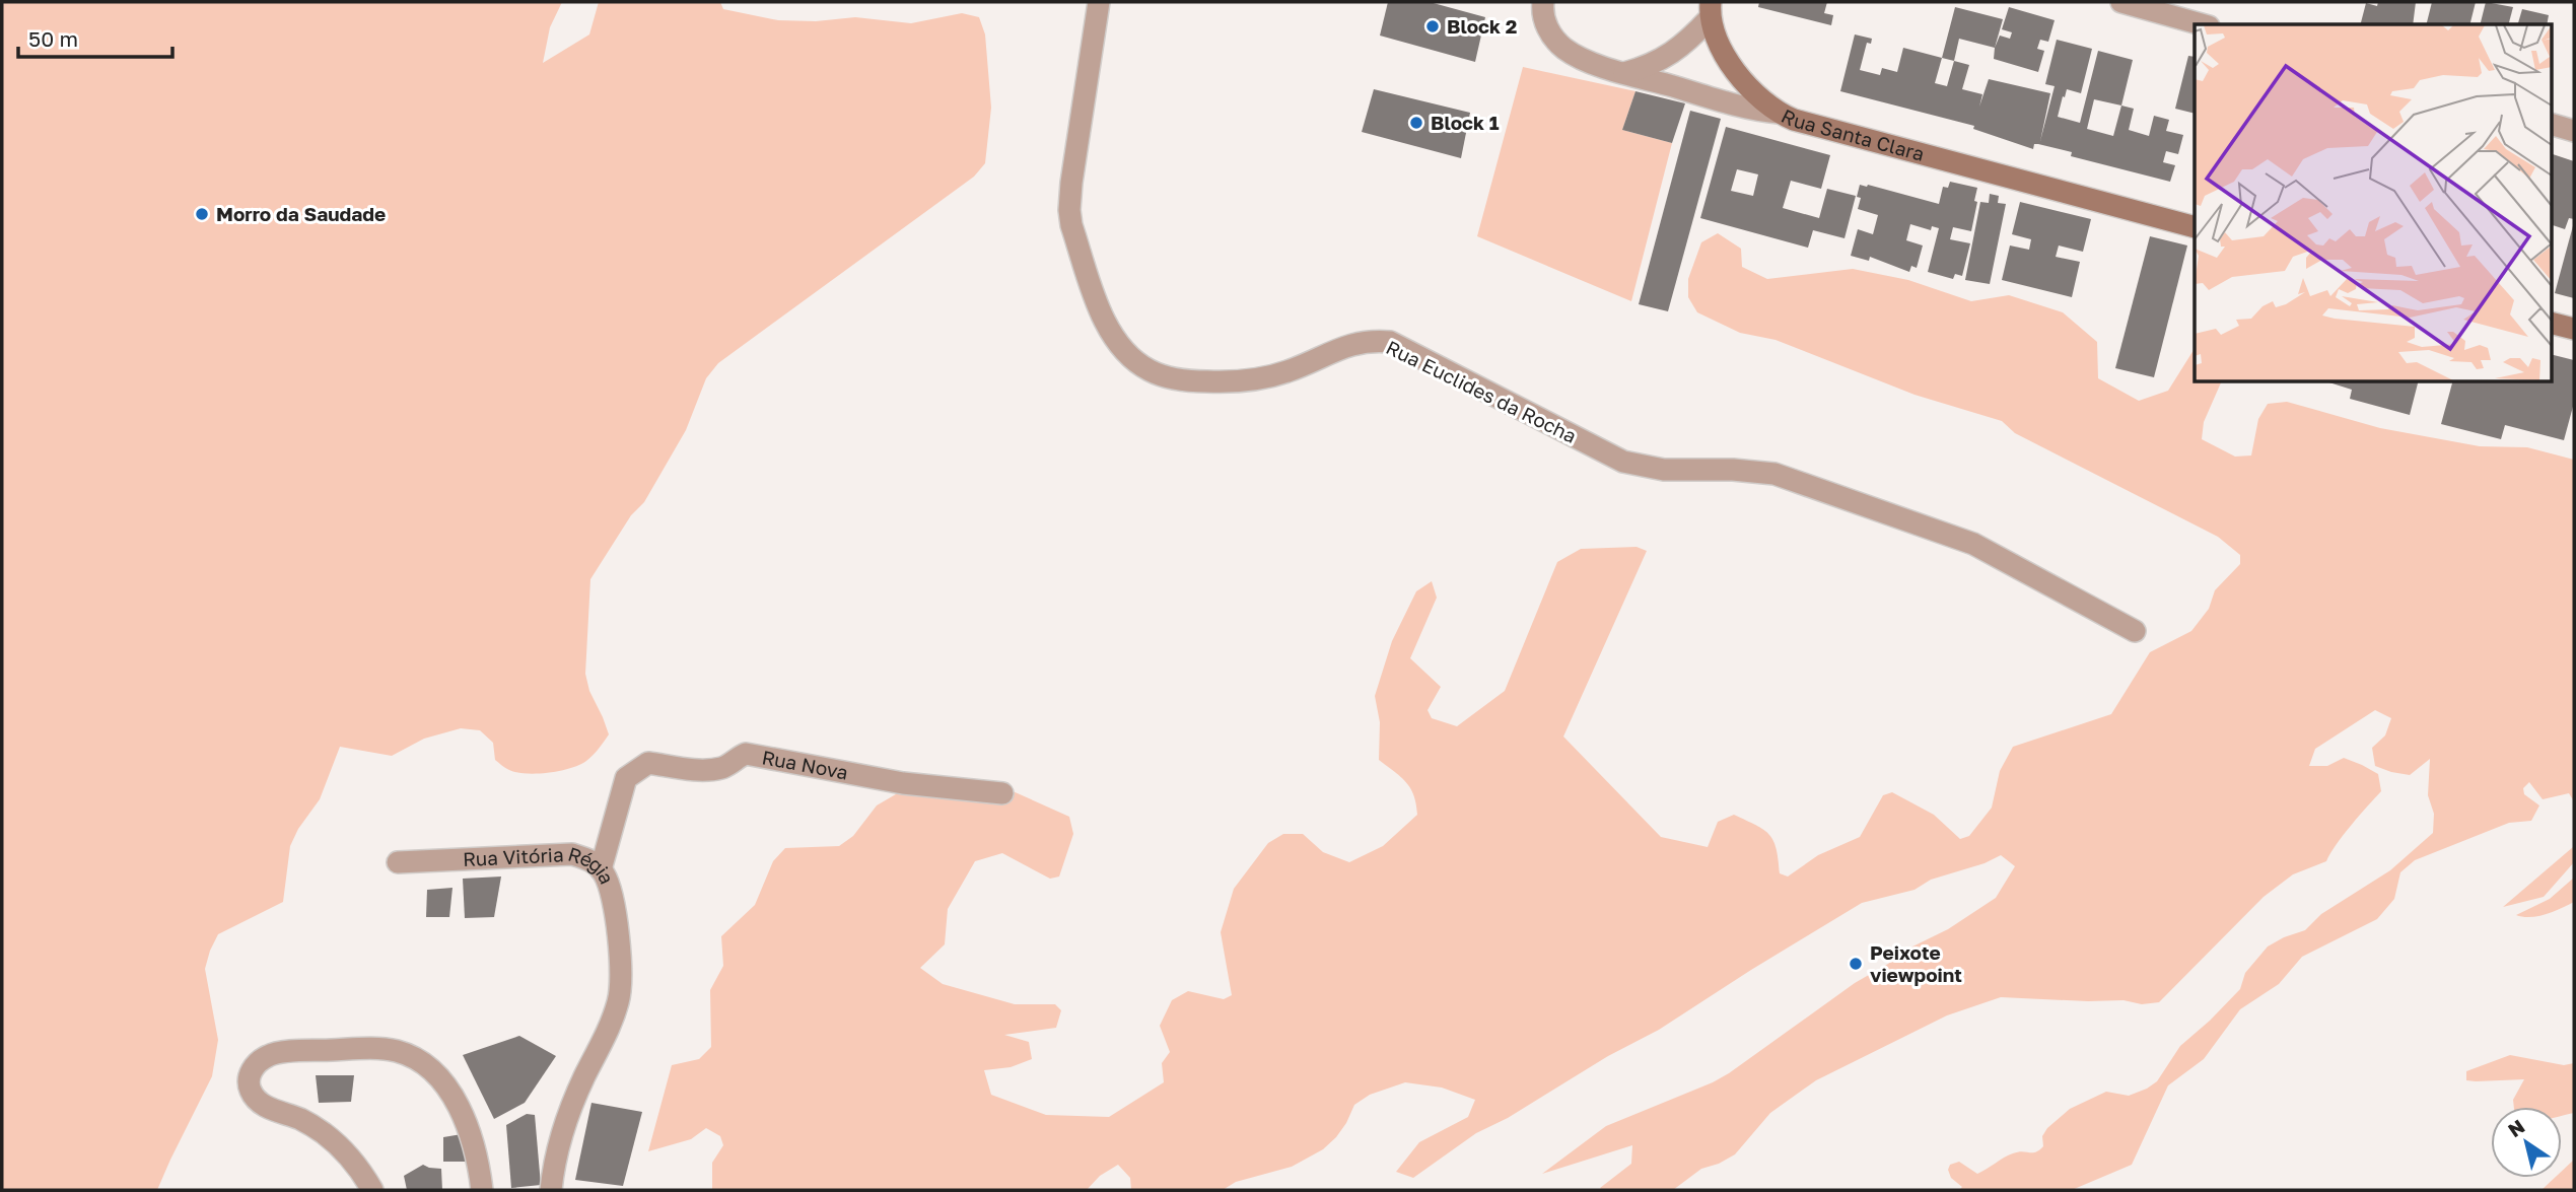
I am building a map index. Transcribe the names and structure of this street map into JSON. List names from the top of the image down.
{
  "streets": {
    "main road": ["Rua Santa Clara"],
    "street": ["Rua Euclides da Rocha", "Rua Nova", "Rua Vitória Régia"]
  },
  "crossings": [
    ["Rua Nova", "Rua Vitória Régia"]
  ],
  "places": [
    "Block 2",
    "Block 1",
    "Morro da Saudade",
    "Peixote viewpoint"
  ],
  "scale_bar": "50 m",
  "north": "top left"
}
